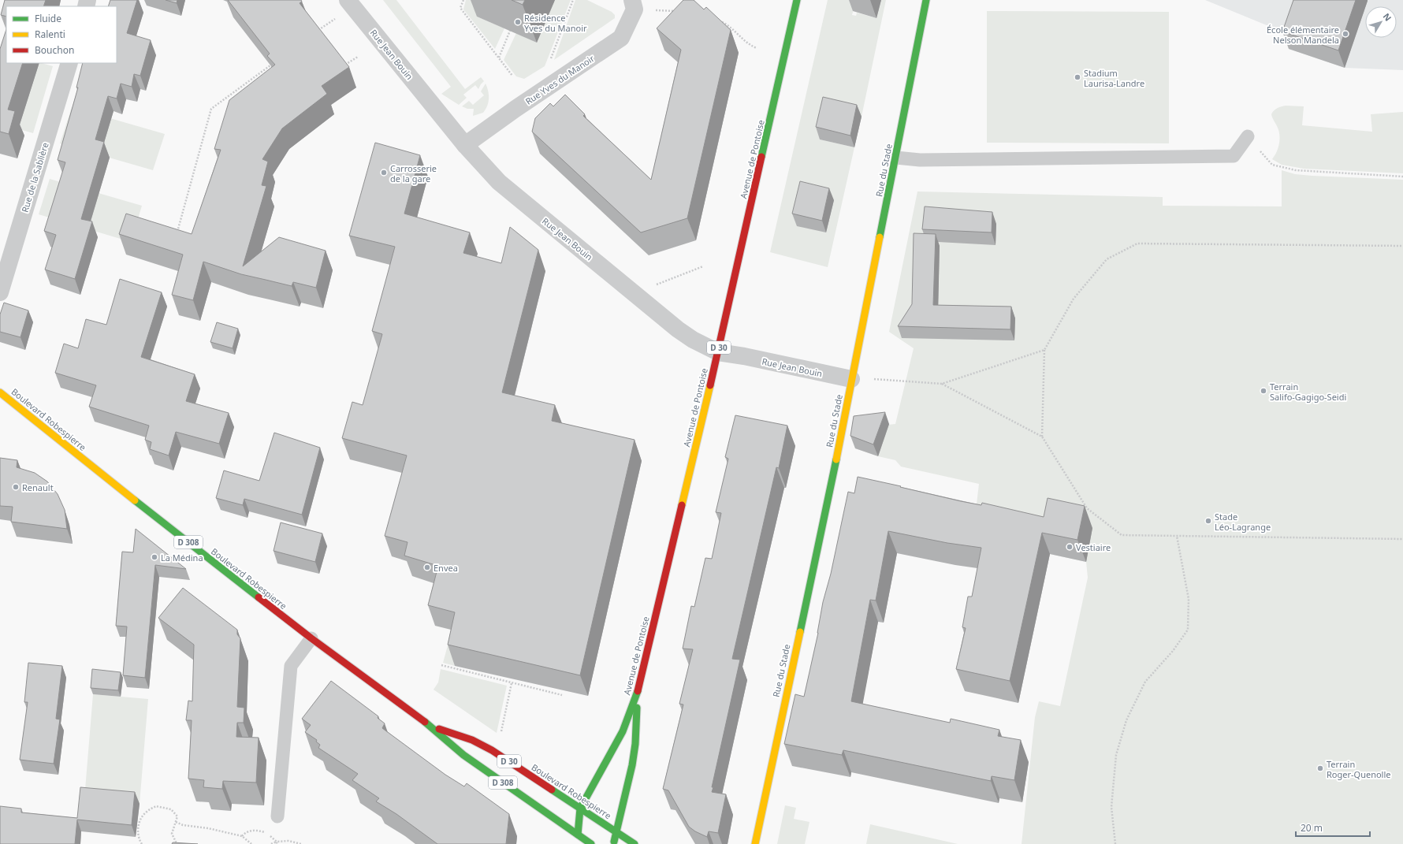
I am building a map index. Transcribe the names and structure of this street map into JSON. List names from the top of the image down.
{
  "streets": {
    "main road": [
      "Avenue de Pontoise",
      "Rue du Stade",
      "D 30",
      "Boulevard Robespierre",
      "D 308"
    ],
    "street": ["Rue Jean Bouin", "Rue Yves du Manoir", "Rue de la Sablière"]
  },
  "crossings": [
    ["Rue Jean Bouin", "Rue Yves du Manoir"],
    ["Rue Jean Bouin", "Avenue de Pontoise"],
    ["Rue Jean Bouin", "Rue du Stade"],
    ["Avenue de Pontoise", "Boulevard Robespierre"]
  ],
  "places": [
    "Résidence Yves du Manoir",
    "École élémentaire Nelson Mandela",
    "Stadium Laurisa-Landre",
    "Carrosserie de la gare",
    "Terrain Salifo-Gagigo-Seidi",
    "Renault",
    "Stade Léo-Lagrange",
    "Vestiaire",
    "La Médina",
    "Envea",
    "Terrain Roger-Quenolle"
  ],
  "legend": ["Fluide", "Ralenti", "Bouchon"],
  "scale_bar": "20 m",
  "north": "top right"
}
